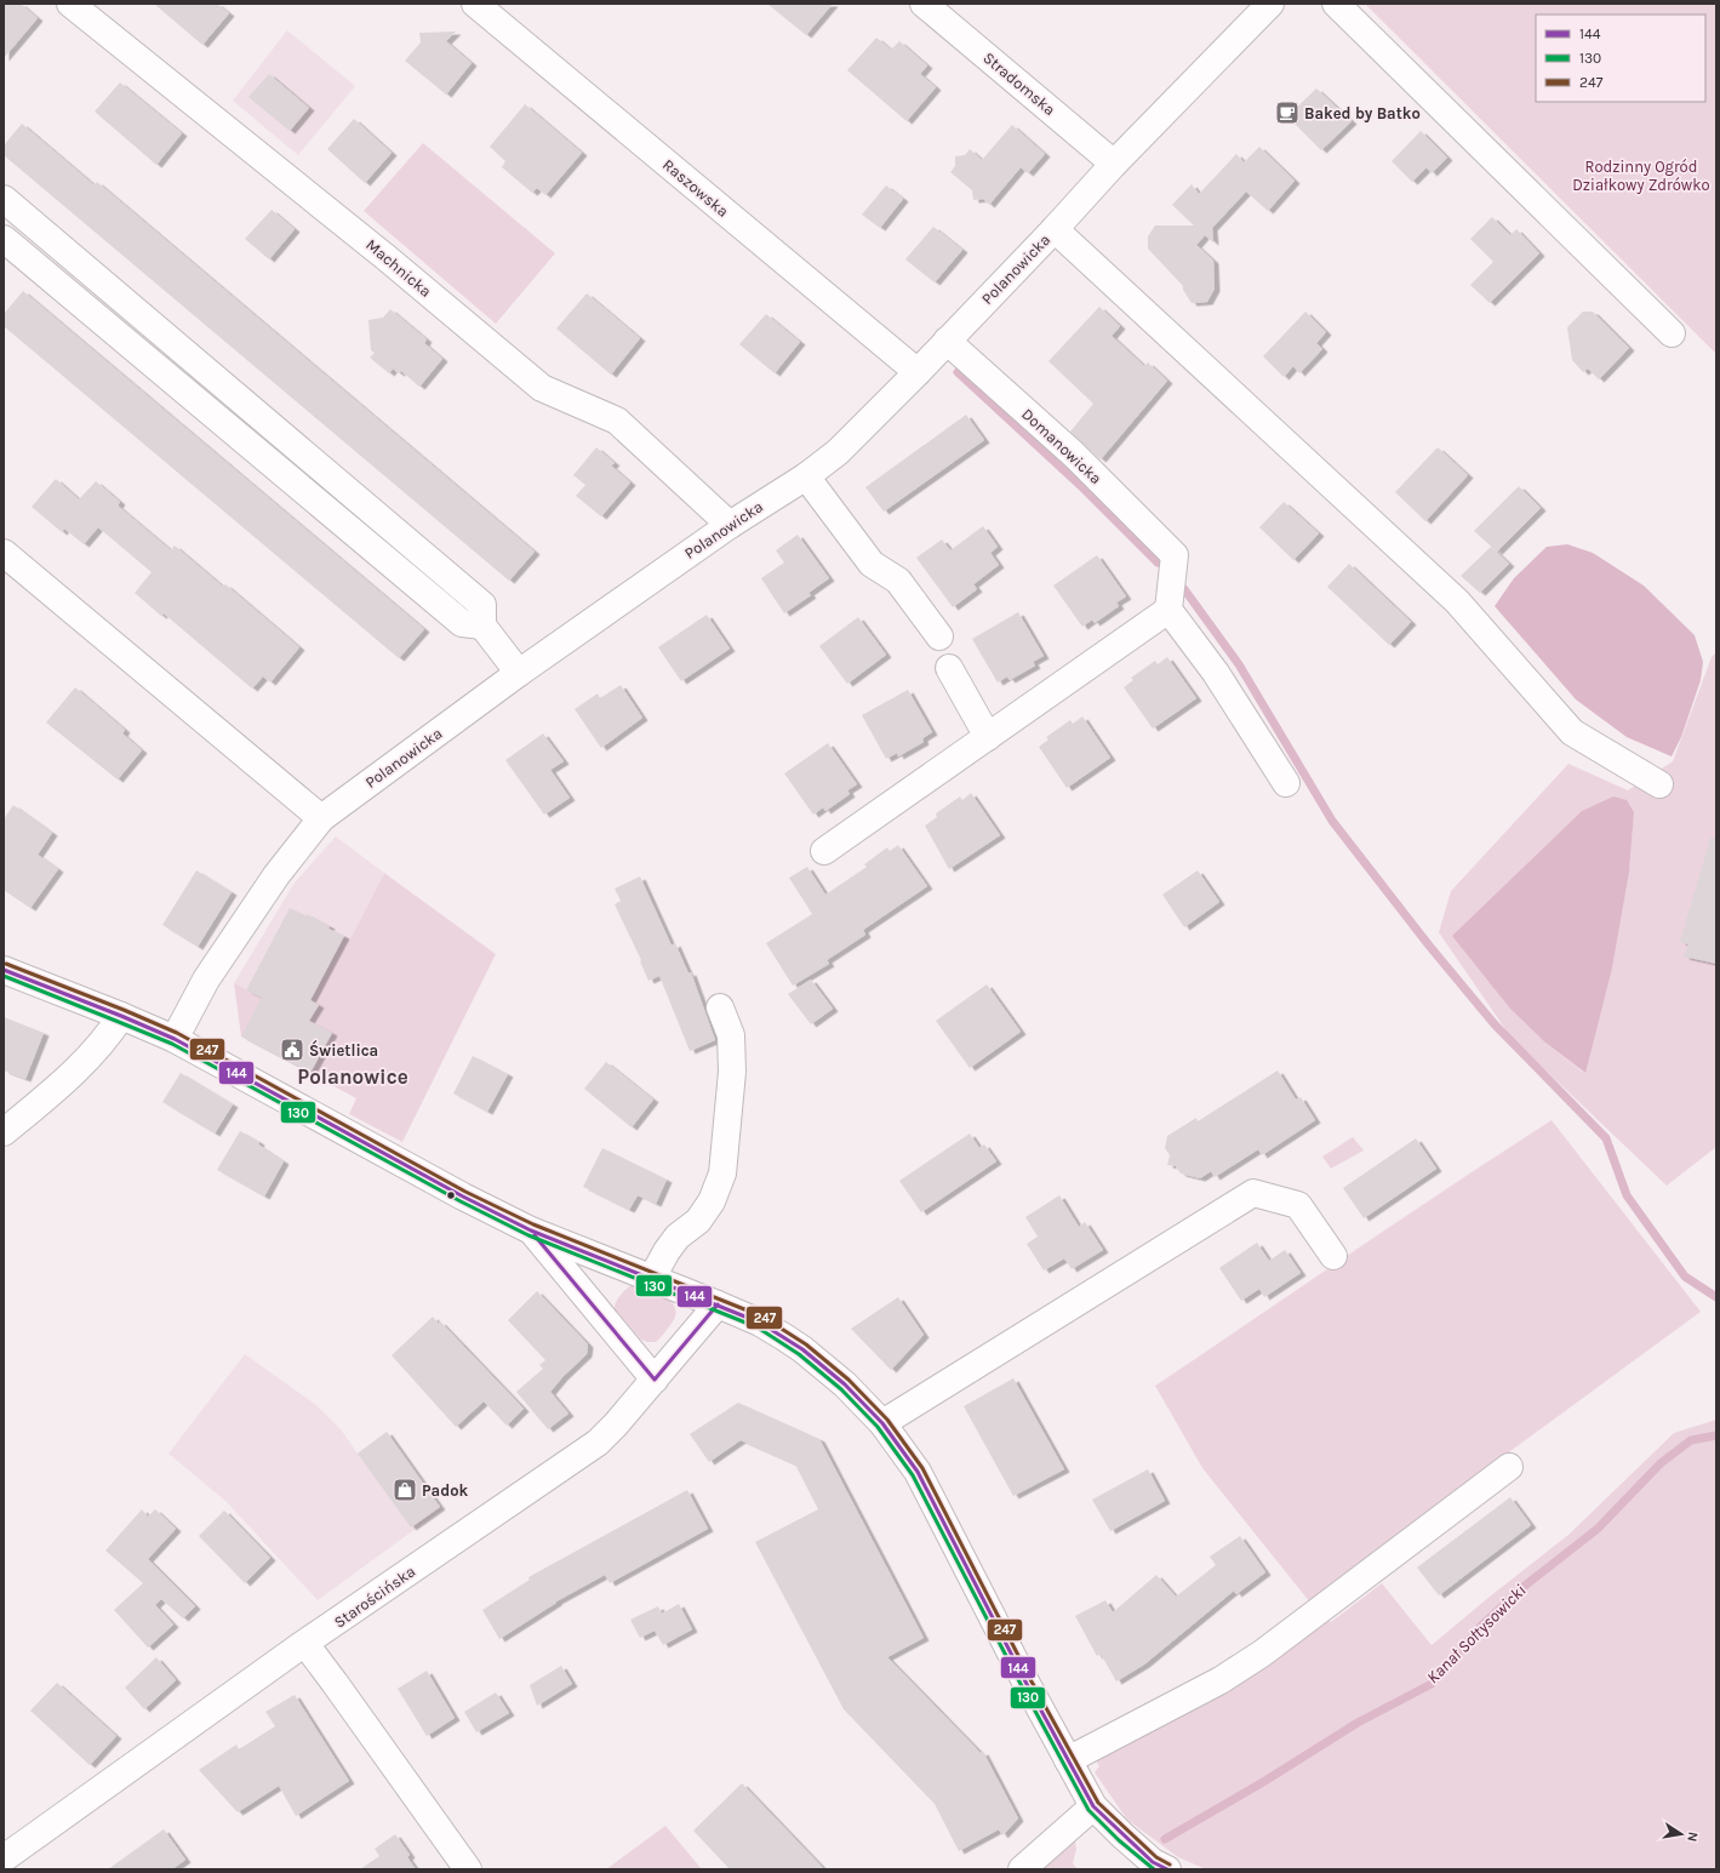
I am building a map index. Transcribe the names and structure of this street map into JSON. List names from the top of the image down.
{
  "streets": {
    "street": [
      "Stradomska",
      "Raszowska",
      "Machnicka",
      "Polanowicka",
      "Domanowicka",
      "Starościńska"
    ]
  },
  "crossings": [
    ["Stradomska", "Polanowicka"],
    ["Raszowska", "Polanowicka"],
    ["Machnicka", "Polanowicka"],
    ["Polanowicka", "Domanowicka"]
  ],
  "districts": ["Polanowice"],
  "water": ["Kanał Sołtysowicki"],
  "parks": ["Rodzinny Ogród Działkowy Zdrówko"],
  "places": {
    "cafe": ["Baked by Batko"],
    "public building": ["Świetlica"],
    "shop": ["Padok"]
  },
  "lines": ["transit line 247", "transit line 144", "transit line 130"],
  "legend": ["144", "130", "247"],
  "north": "right"
}
